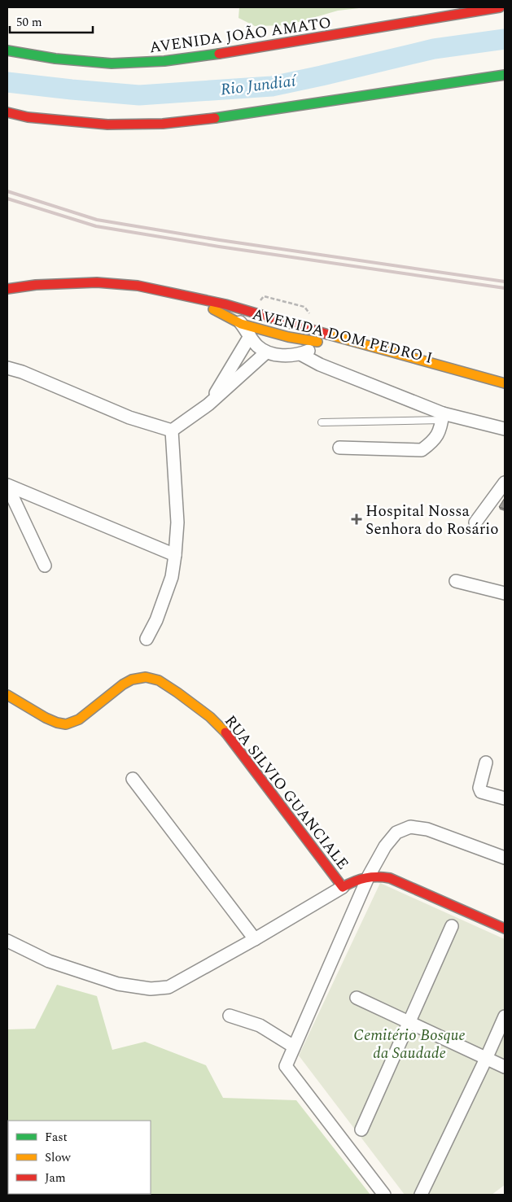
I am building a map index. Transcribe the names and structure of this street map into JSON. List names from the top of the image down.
{
  "streets": {
    "main road": ["AVENIDA JOÃO AMATO", "AVENIDA DOM PEDRO I", "RUA SILVIO GUANCIALE"]
  },
  "water": ["Rio Jundiaí"],
  "parks": ["Cemitério Bosque da Saudade"],
  "places": {
    "health": ["Hospital Nossa Senhora do Rosário"]
  },
  "legend": ["Fast", "Slow", "Jam"],
  "scale_bar": "50 m"
}
